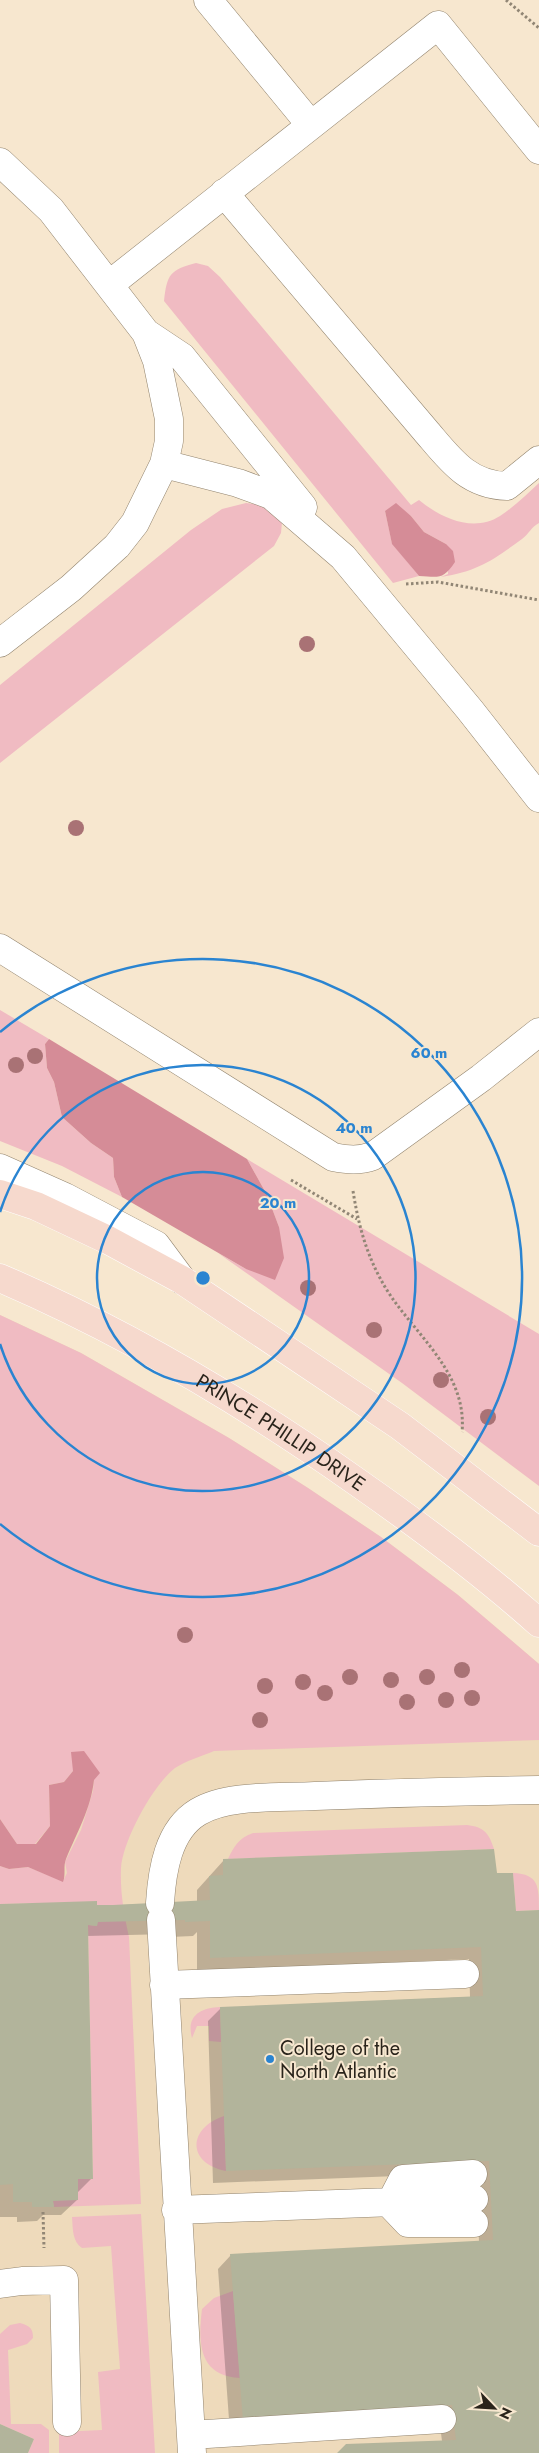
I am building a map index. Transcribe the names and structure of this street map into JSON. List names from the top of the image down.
{
  "streets": {
    "main road": ["PRINCE PHILLIP DRIVE"]
  },
  "places": ["College of the North Atlantic"],
  "north": "bottom right",
  "rings": ["60 m", "40 m", "20 m"]
}
